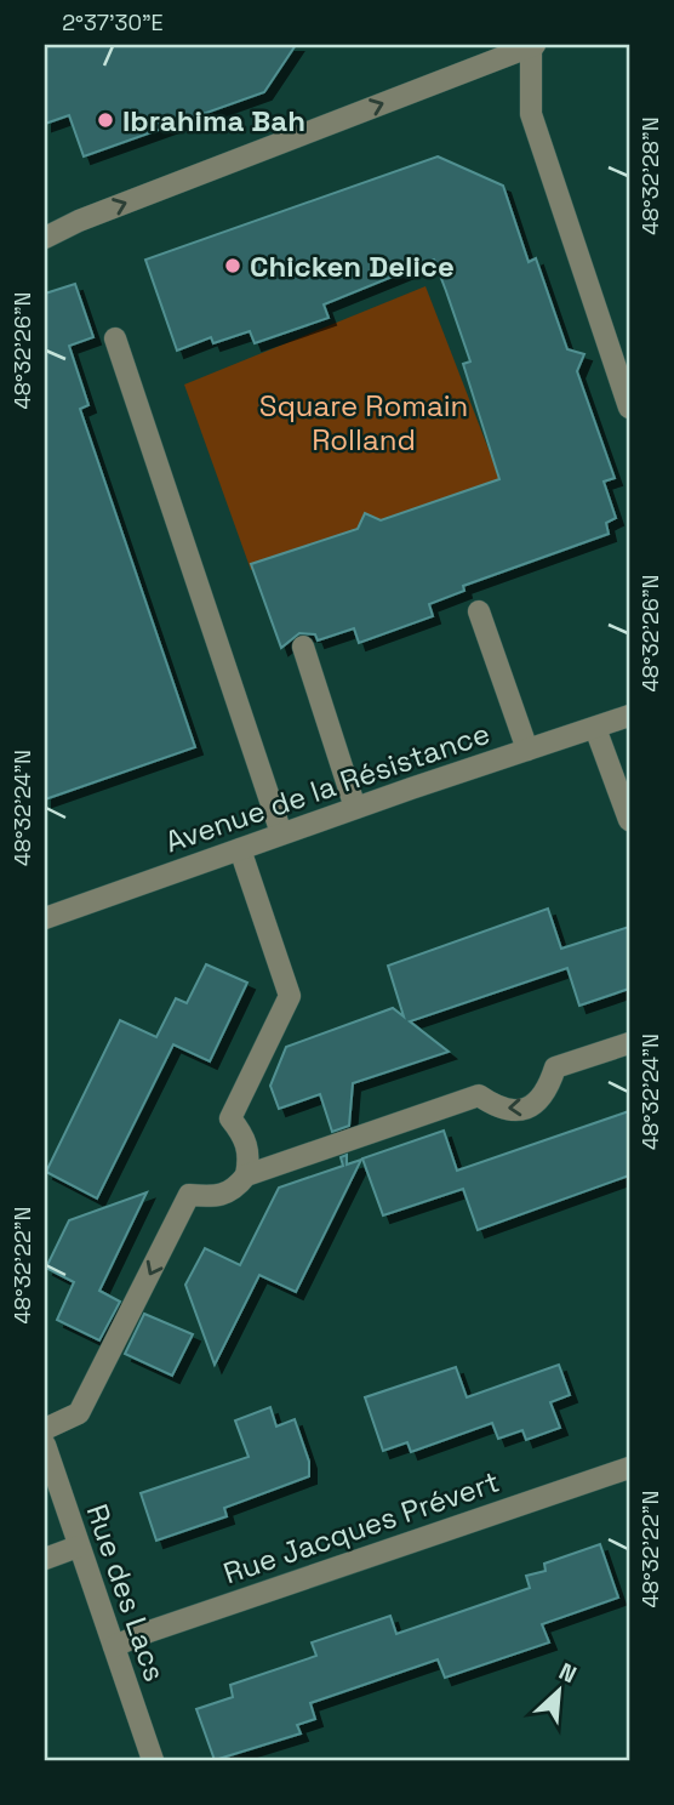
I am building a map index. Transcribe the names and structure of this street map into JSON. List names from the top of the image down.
{
  "streets": {
    "street": ["Avenue de la Résistance", "Rue Jacques Prévert", "Rue des Lacs"]
  },
  "crossings": [
    ["Rue Jacques Prévert", "Rue des Lacs"]
  ],
  "parks": ["Square Romain Rolland"],
  "places": ["Ibrahima Bah", "Chicken Delice"],
  "north": "top right",
  "coordinates": [
    "2°37'30\"E",
    "48°32'28\"N",
    "48°32'26\"N",
    "48°32'24\"N",
    "48°32'22\"N"
  ]
}
